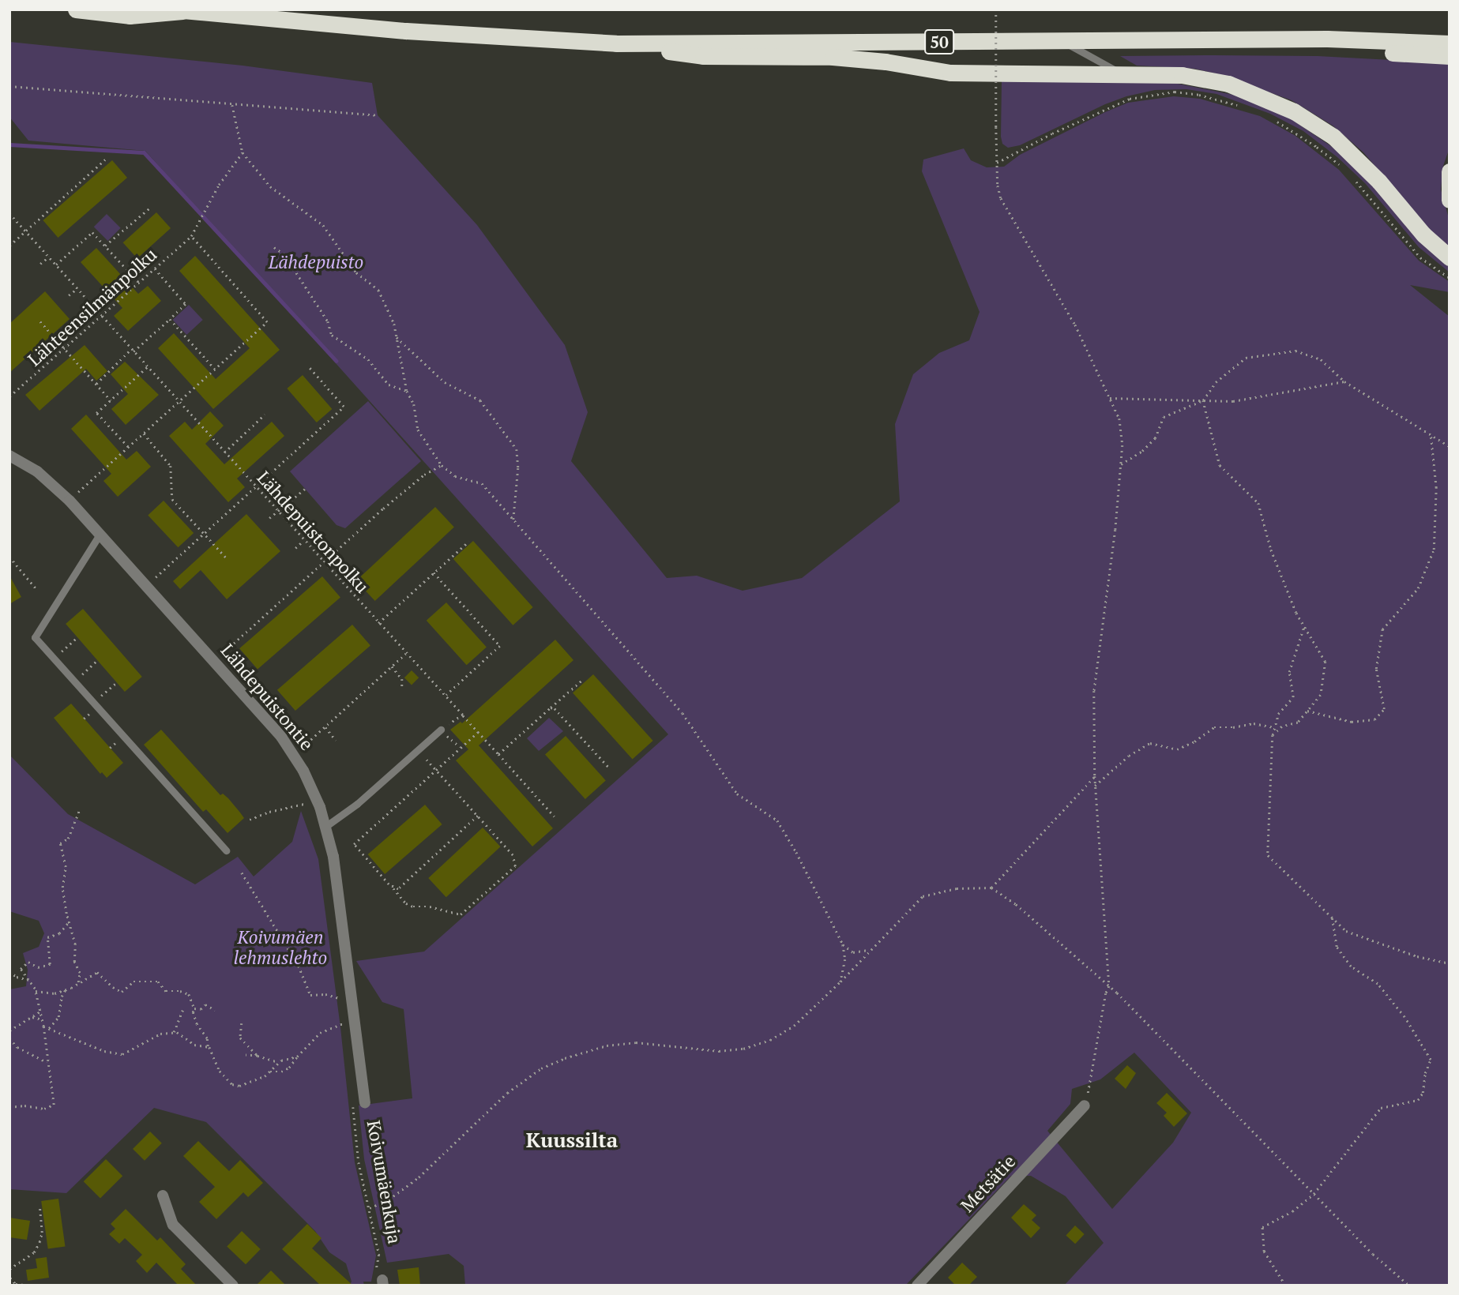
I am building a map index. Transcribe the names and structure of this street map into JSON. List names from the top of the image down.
{
  "streets": {
    "highway": ["50"],
    "street": ["Lähdepuistontie", "Metsätie"],
    "path": ["Lähteensilmänpolku", "Lähdepuistonpolku", "Koivumäenkuja"]
  },
  "crossings": [
    ["Lähteensilmänpolku", "Lähdepuistonpolku"]
  ],
  "districts": ["Kuussilta"],
  "parks": ["Lähdepuisto", "Koivumäen lehmuslehto"]
}
